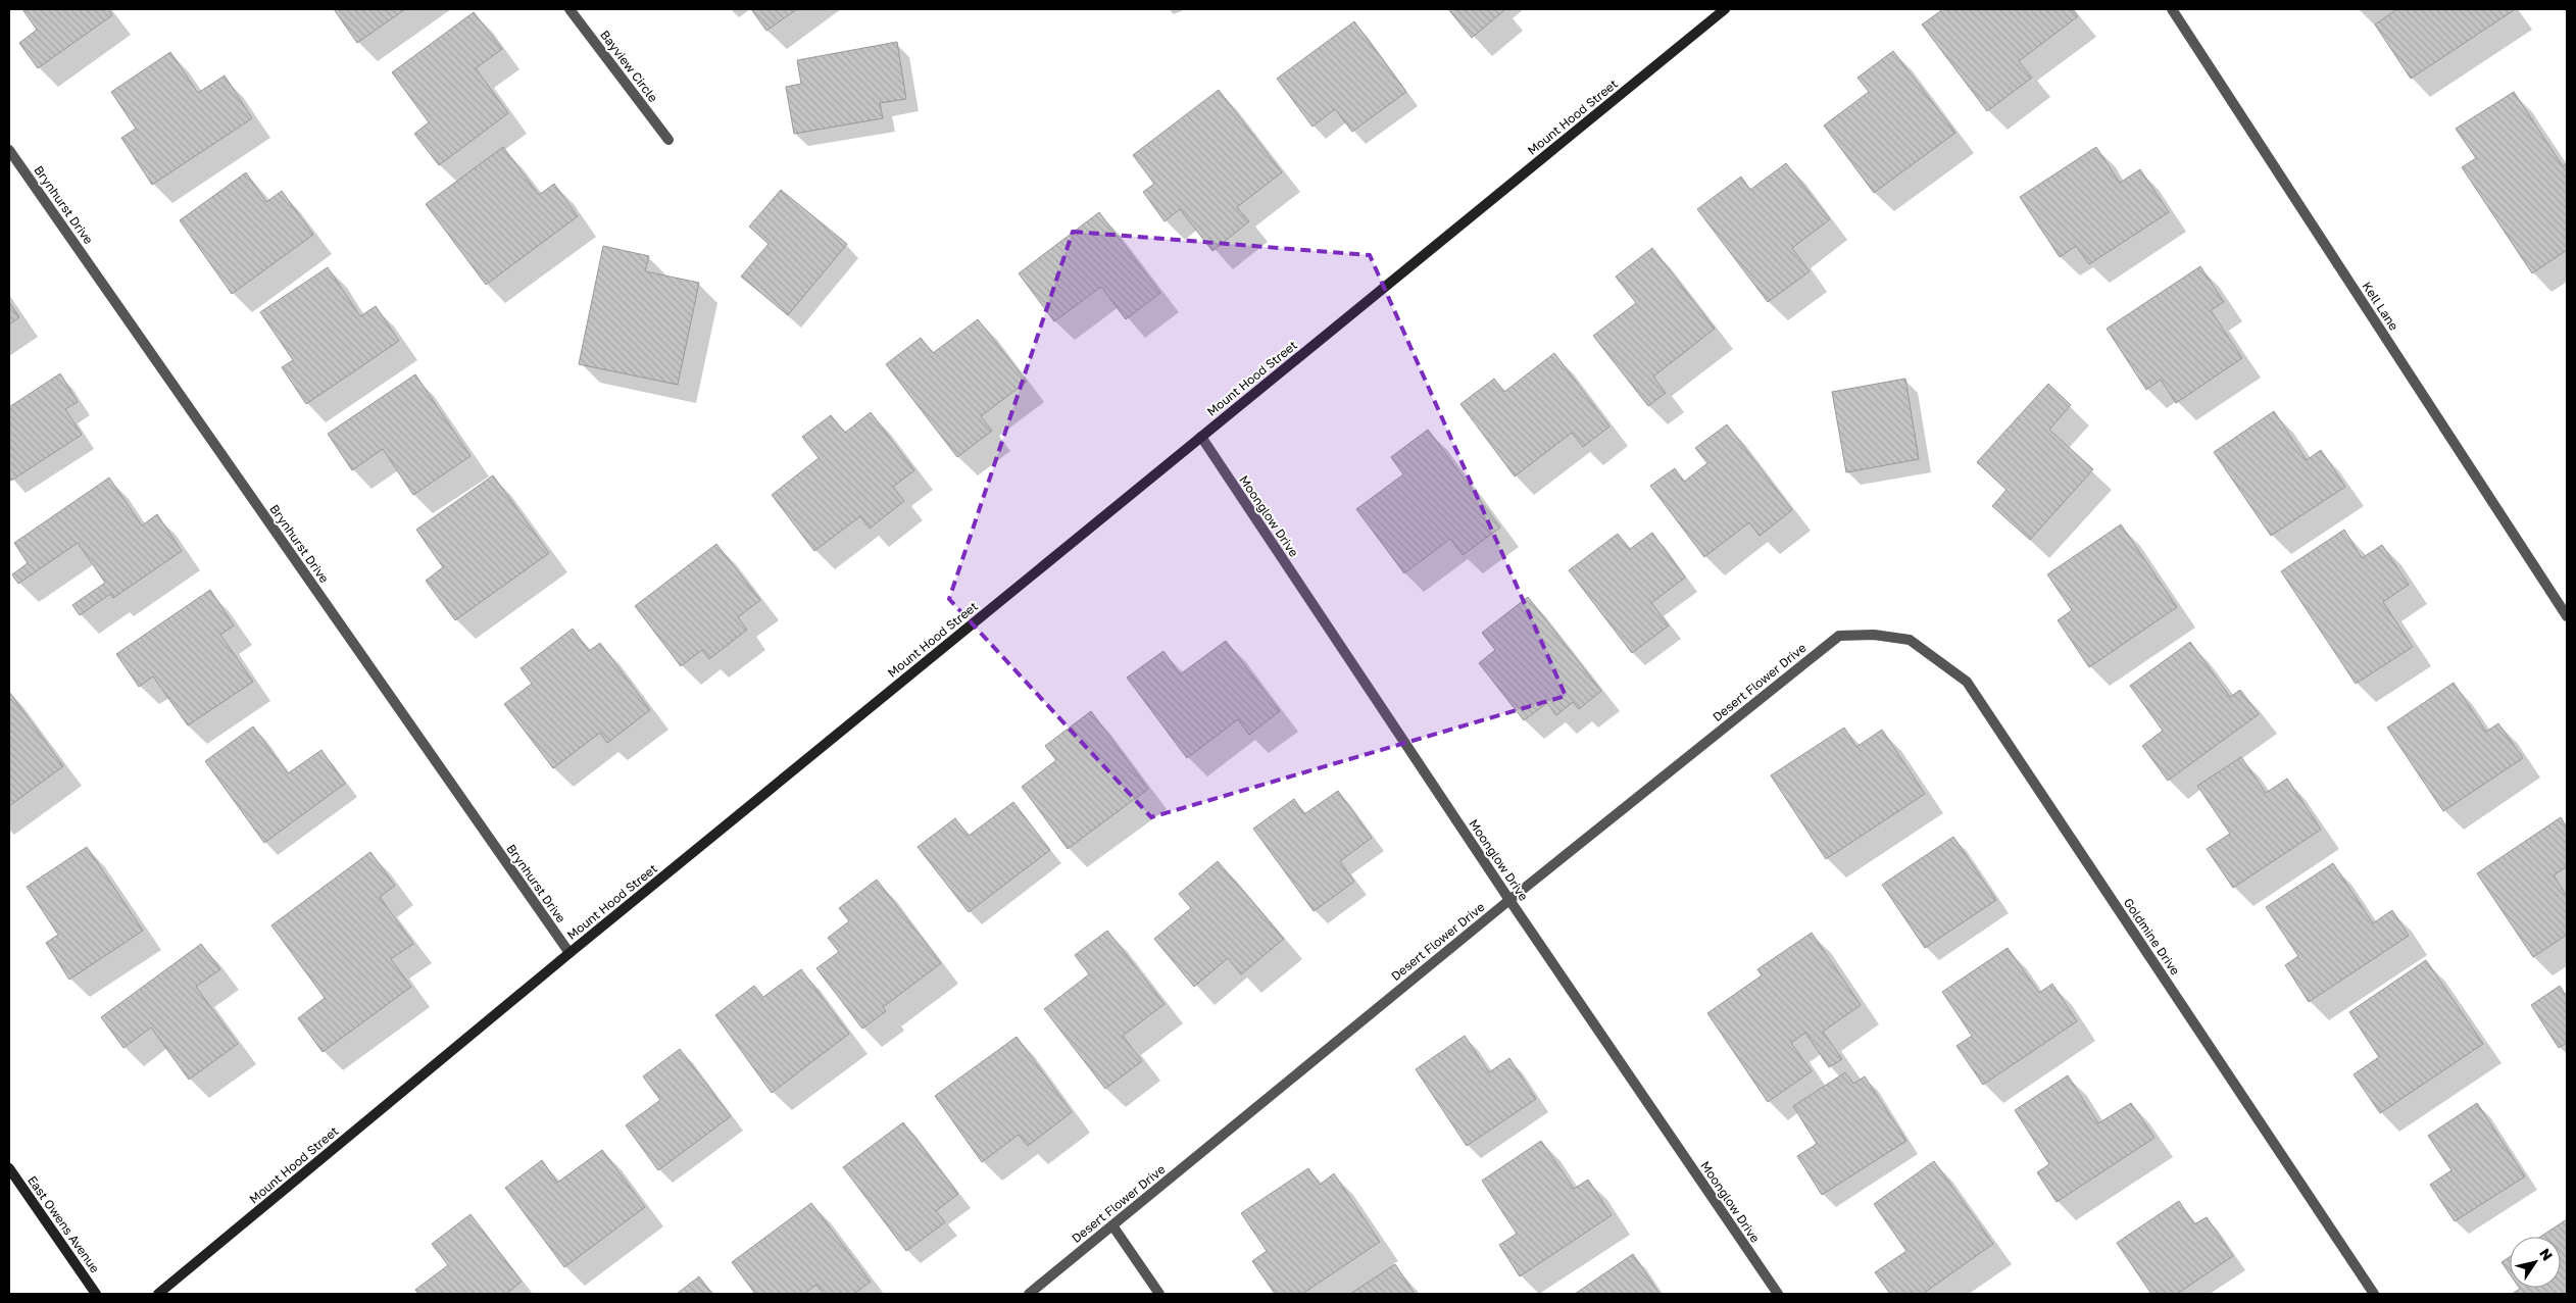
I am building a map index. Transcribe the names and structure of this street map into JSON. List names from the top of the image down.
{
  "streets": {
    "street": [
      "Bayview Circle",
      "Mount Hood Street",
      "Brynhurst Drive",
      "Kell Lane",
      "Moonglow Drive",
      "Desert Flower Drive",
      "Goldmine Drive",
      "East Owens Avenue"
    ]
  },
  "crossings": [
    ["Mount Hood Street", "Brynhurst Drive"],
    ["Mount Hood Street", "Moonglow Drive"],
    ["Moonglow Drive", "Desert Flower Drive"],
    ["Desert Flower Drive", "Goldmine Drive"]
  ],
  "north": "top right"
}
